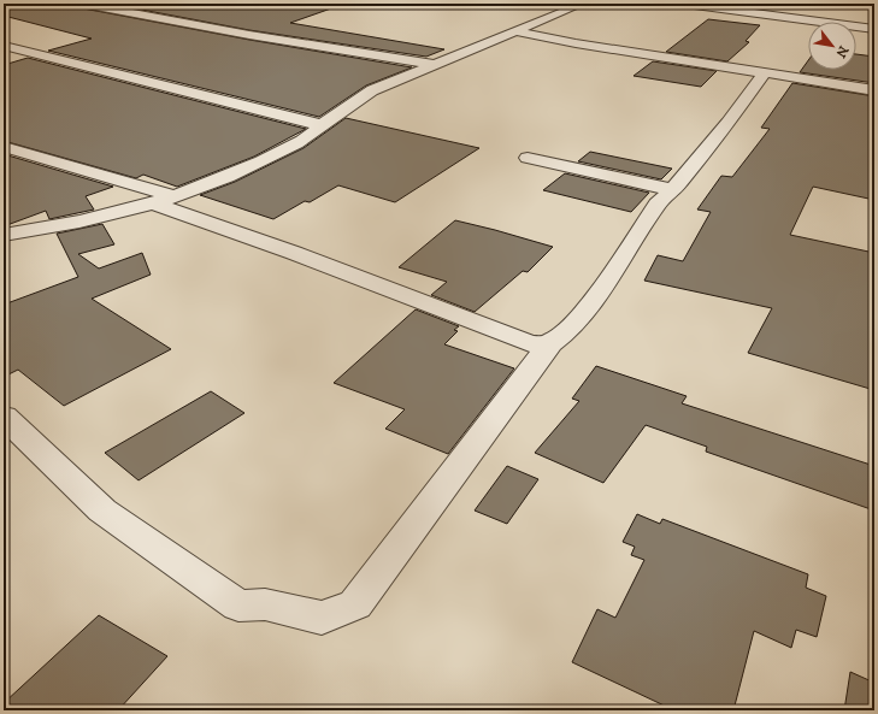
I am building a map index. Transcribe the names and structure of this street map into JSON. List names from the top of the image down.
{
  "north": "bottom right"
}
